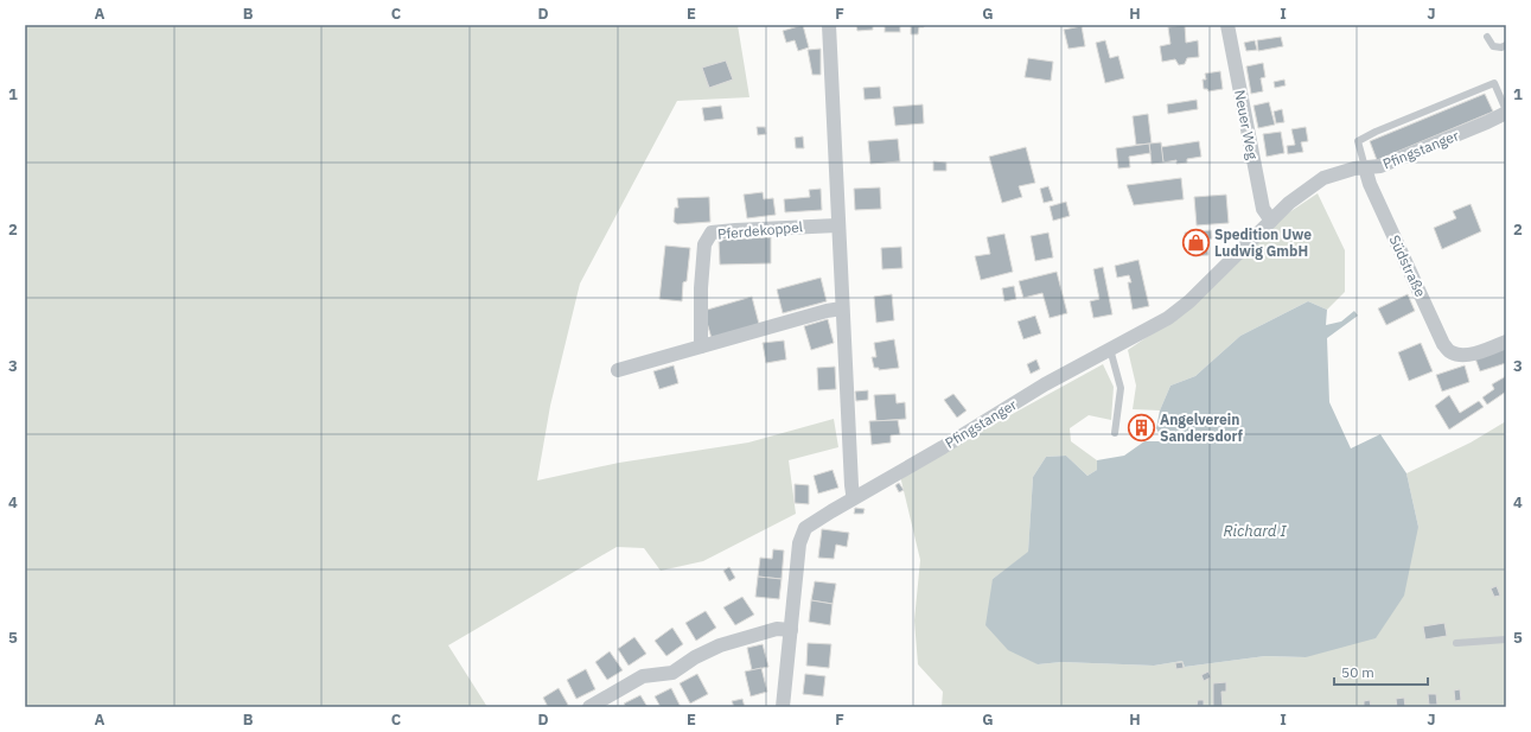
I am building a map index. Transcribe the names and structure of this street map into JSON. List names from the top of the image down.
{
  "streets": {
    "street": [
      "Neuer Weg",
      "Pfingstanger",
      "Pferdekoppel",
      "Südstraße"
    ]
  },
  "crossings": [
    ["Neuer Weg", "Pfingstanger"],
    ["Pfingstanger", "Südstraße"]
  ],
  "water": ["Richard I"],
  "places": {
    "shop": ["Spedition Uwe Ludwig GmbH"],
    "building": ["Angelverein Sandersdorf"]
  },
  "scale_bar": "50 m",
  "grid": {
    "columns": [
      "A",
      "B",
      "C",
      "D",
      "E",
      "F",
      "G",
      "H",
      "I",
      "J"
    ],
    "rows": [
      "1",
      "2",
      "3",
      "4",
      "5"
    ]
  }
}
